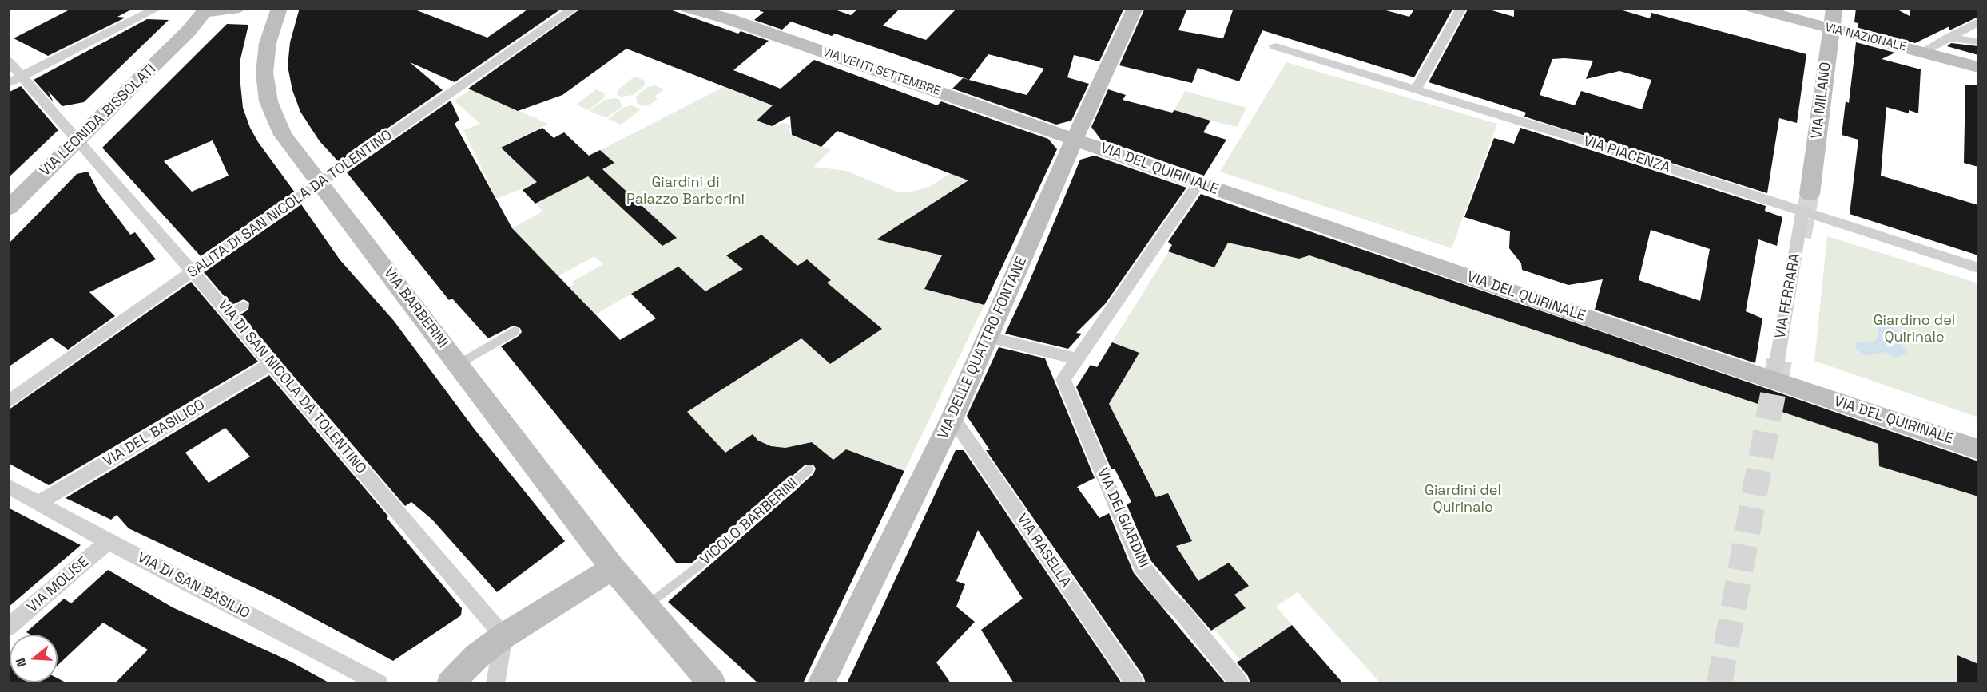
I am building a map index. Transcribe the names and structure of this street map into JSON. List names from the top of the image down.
{
  "streets": {
    "street": [
      "VIA NAZIONALE",
      "VIA VENTI SETTEMBRE",
      "VIA MILANO",
      "VIA LEONIDA BISSOLATI",
      "VIA PIACENZA",
      "VIA DEL QUIRINALE",
      "SALITA DI SAN NICOLA DA TOLENTINO",
      "VIA FERRARA",
      "VIA BARBERINI",
      "VIA DELLE QUATTRO FONTANE",
      "VIA DI SAN NICOLA DA TOLENTINO",
      "VIA DEL BASILICO",
      "VIA DEI GIARDINI",
      "VIA RASELLA",
      "VIA MOLISE",
      "VIA DI SAN BASILIO"
    ],
    "lane": ["VICOLO BARBERINI"]
  },
  "crossings": [
    ["VIA NAZIONALE", "VIA MILANO"],
    ["VIA VENTI SETTEMBRE", "VIA DEL QUIRINALE"],
    ["VIA VENTI SETTEMBRE", "VIA DELLE QUATTRO FONTANE"],
    ["VIA LEONIDA BISSOLATI", "VIA DI SAN NICOLA DA TOLENTINO"],
    ["VIA PIACENZA", "VIA FERRARA"],
    ["VIA DEL QUIRINALE", "VIA FERRARA"],
    ["VIA DEL QUIRINALE", "VIA DELLE QUATTRO FONTANE"],
    ["VIA DEL QUIRINALE", "VIA DEI GIARDINI"],
    ["SALITA DI SAN NICOLA DA TOLENTINO", "VIA BARBERINI"],
    ["SALITA DI SAN NICOLA DA TOLENTINO", "VIA DI SAN NICOLA DA TOLENTINO"],
    ["VIA BARBERINI", "VICOLO BARBERINI"],
    ["VIA DELLE QUATTRO FONTANE", "VIA RASELLA"],
    ["VIA DI SAN NICOLA DA TOLENTINO", "VIA DEL BASILICO"],
    ["VIA DEL BASILICO", "VIA DI SAN BASILIO"],
    ["VIA MOLISE", "VIA DI SAN BASILIO"]
  ],
  "parks": ["Giardini di Palazzo Barberini", "Giardino del Quirinale", "Giardini del Quirinale"],
  "north": "left"
}
